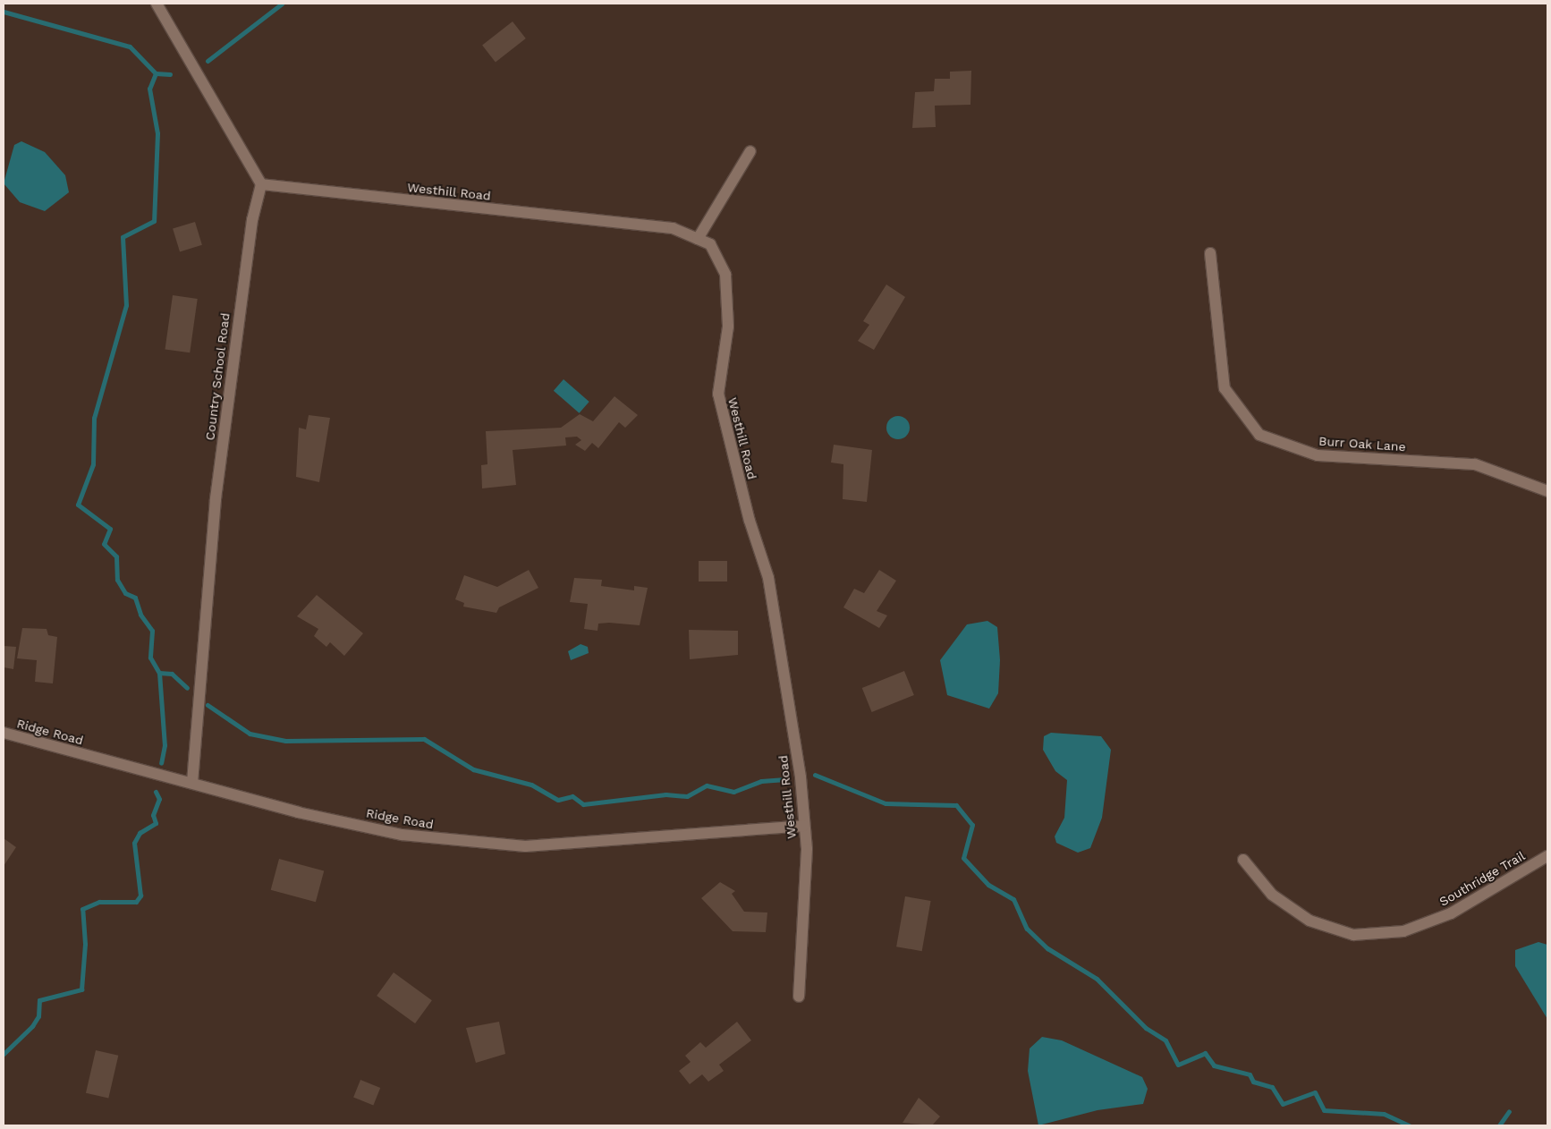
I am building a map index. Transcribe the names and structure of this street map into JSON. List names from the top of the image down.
{
  "streets": {
    "street": [
      "Westhill Road",
      "Country School Road",
      "Burr Oak Lane",
      "Ridge Road",
      "Southridge Trail"
    ]
  },
  "crossings": [
    ["Westhill Road", "Country School Road"],
    ["Westhill Road", "Ridge Road"],
    ["Country School Road", "Ridge Road"]
  ]
}
